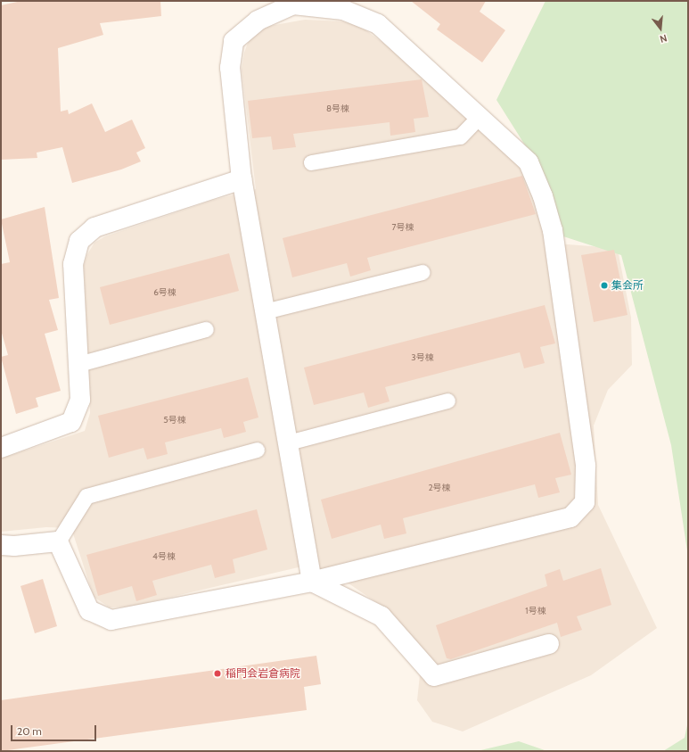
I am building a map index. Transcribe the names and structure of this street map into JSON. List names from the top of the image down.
{
  "places": ["集会所", "稲門会岩倉病院"],
  "house_numbers": [
    "8号棟",
    "7号棟",
    "6号棟",
    "3号棟",
    "5号棟",
    "2号棟",
    "4号棟",
    "1号棟"
  ],
  "scale_bar": "20 m",
  "north": "bottom"
}
